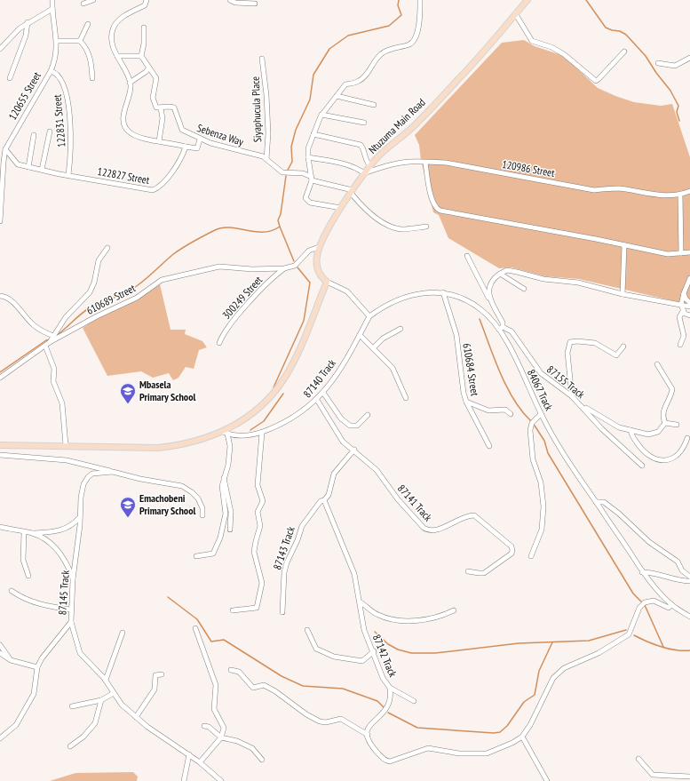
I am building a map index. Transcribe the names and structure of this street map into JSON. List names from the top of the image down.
{
  "streets": {
    "main road": ["Ntuzuma Main Road"],
    "street": [
      "120655 Street",
      "Siyaphucula Place",
      "122831 Street",
      "Sebenza Way",
      "120986 Street",
      "122827 Street",
      "300249 Street",
      "610689 Street",
      "610684 Street",
      "87140 Track",
      "87155 Track",
      "84067 Track",
      "87141 Track",
      "87143 Track",
      "87145 Track",
      "87142 Track"
    ]
  },
  "crossings": [
    ["120655 Street", "122831 Street"],
    ["120655 Street", "122827 Street"],
    ["Siyaphucula Place", "Sebenza Way"],
    ["122831 Street", "122827 Street"],
    ["Ntuzuma Main Road", "Sebenza Way"],
    ["Ntuzuma Main Road", "120986 Street"],
    ["Ntuzuma Main Road", "610689 Street"],
    ["300249 Street", "610689 Street"],
    ["610684 Street", "84067 Track"],
    ["87140 Track", "84067 Track"],
    ["87140 Track", "87141 Track"],
    ["87155 Track", "84067 Track"],
    ["87143 Track", "87142 Track"]
  ],
  "places": {
    "school or university": ["Mbasela Primary School", "Emachobeni Primary School"]
  }
}
